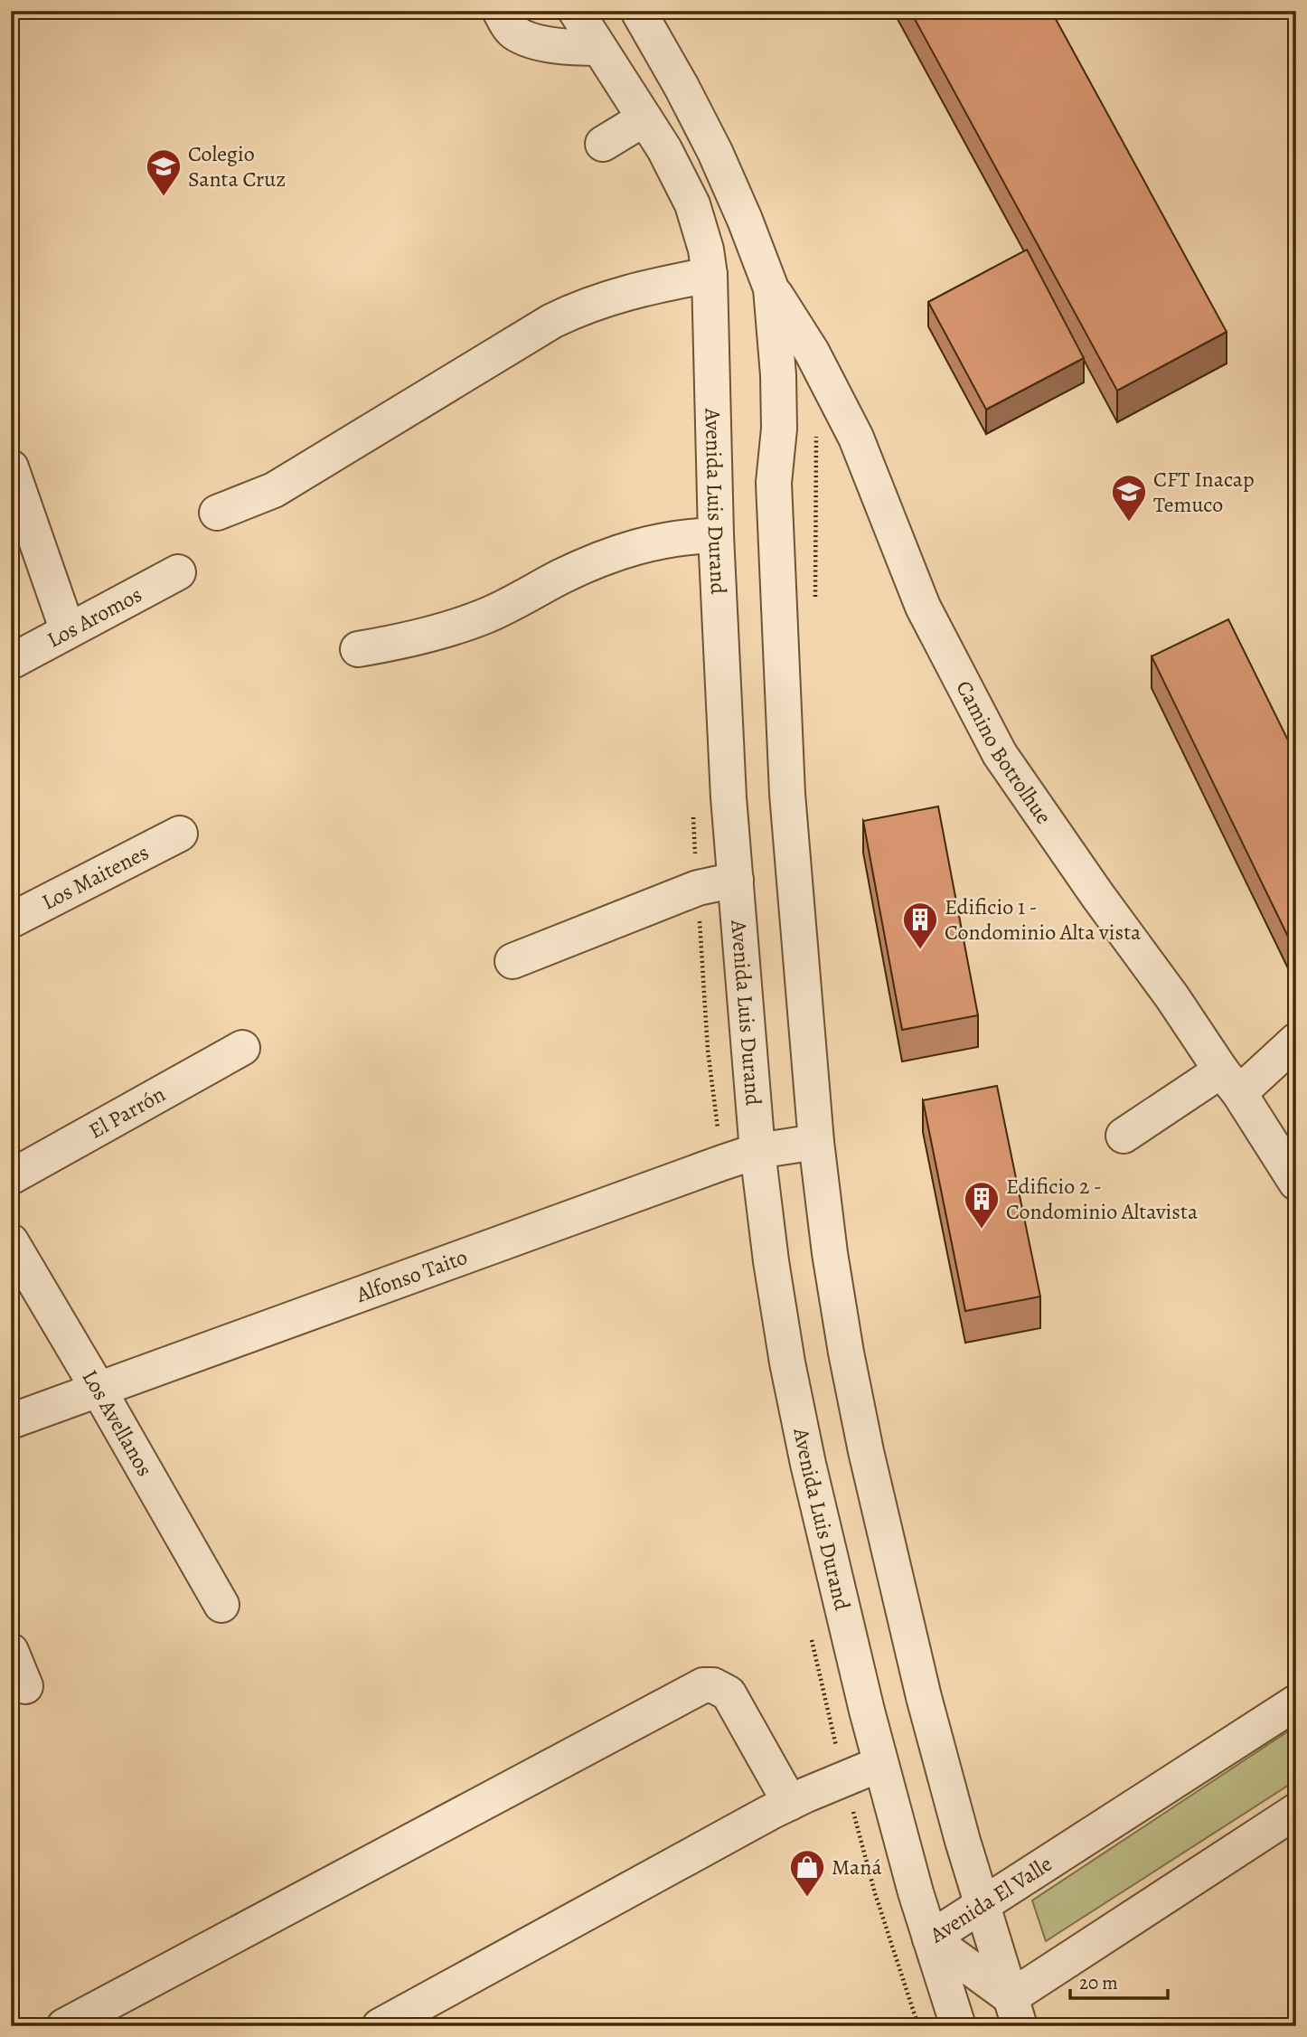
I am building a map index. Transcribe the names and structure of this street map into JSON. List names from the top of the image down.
{
  "streets": {
    "street": [
      "Avenida Luis Durand",
      "Los Aromos",
      "Camino Botrolhue",
      "Los Maitenes",
      "El Parrón",
      "Alfonso Taito",
      "Los Avellanos",
      "Avenida El Valle"
    ]
  },
  "crossings": [
    ["Avenida Luis Durand", "Alfonso Taito"],
    ["Avenida Luis Durand", "Avenida El Valle"],
    ["Alfonso Taito", "Los Avellanos"]
  ],
  "places": {
    "school or university": ["Colegio Santa Cruz", "CFT Inacap Temuco"],
    "building": ["Edificio 1 - Condominio Alta vista", "Edificio 2 - Condominio Altavista"],
    "shop": ["Maná"]
  },
  "scale_bar": "20 m"
}
